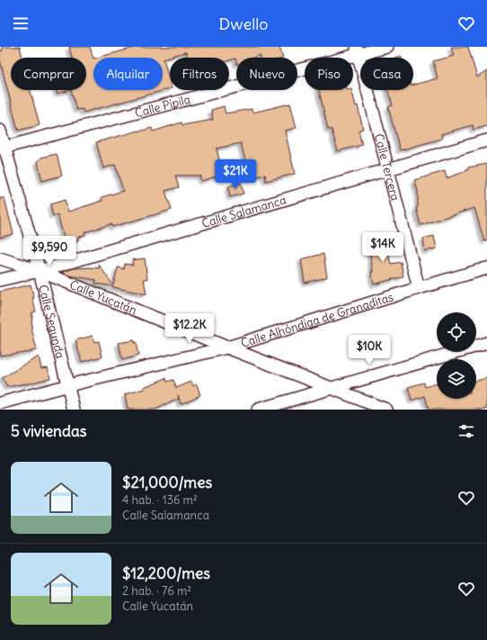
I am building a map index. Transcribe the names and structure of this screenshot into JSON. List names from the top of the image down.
{
  "streets": {
    "street": [
      "Calle Pípila",
      "Calle Tercera",
      "Calle Salamanca",
      "Calle Yucatán",
      "Calle Alhóndiga de Granaditas",
      "Calle Segunda"
    ]
  },
  "crossings": [
    ["Calle Pípila", "Calle Tercera"],
    ["Calle Pípila", "Calle Segunda"],
    ["Calle Tercera", "Calle Salamanca"],
    ["Calle Tercera", "Calle Alhóndiga de Granaditas"],
    ["Calle Salamanca", "Calle Yucatán"],
    ["Calle Salamanca", "Calle Segunda"],
    ["Calle Yucatán", "Calle Alhóndiga de Granaditas"],
    ["Calle Yucatán", "Calle Segunda"],
    ["Calle Alhóndiga de Granaditas", "Calle Segunda"]
  ],
  "page": {
    "header": "Dwello",
    "chip": [
      "Comprar",
      "Alquilar",
      "Filtros",
      "Nuevo",
      "Piso",
      "Casa"
    ],
    "price": [
      "$21K",
      "$14K",
      "$9,590",
      "$12.2K",
      "$10K"
    ],
    "heading": "5 viviendas",
    "list": [
      {
        "name": "$21,000/mes",
        "note": "4 hab. · 136 m² · Calle Salamanca"
      },
      {
        "name": "$12,200/mes",
        "note": "2 hab. · 76 m² · Calle Yucatán"
      }
    ]
  }
}
